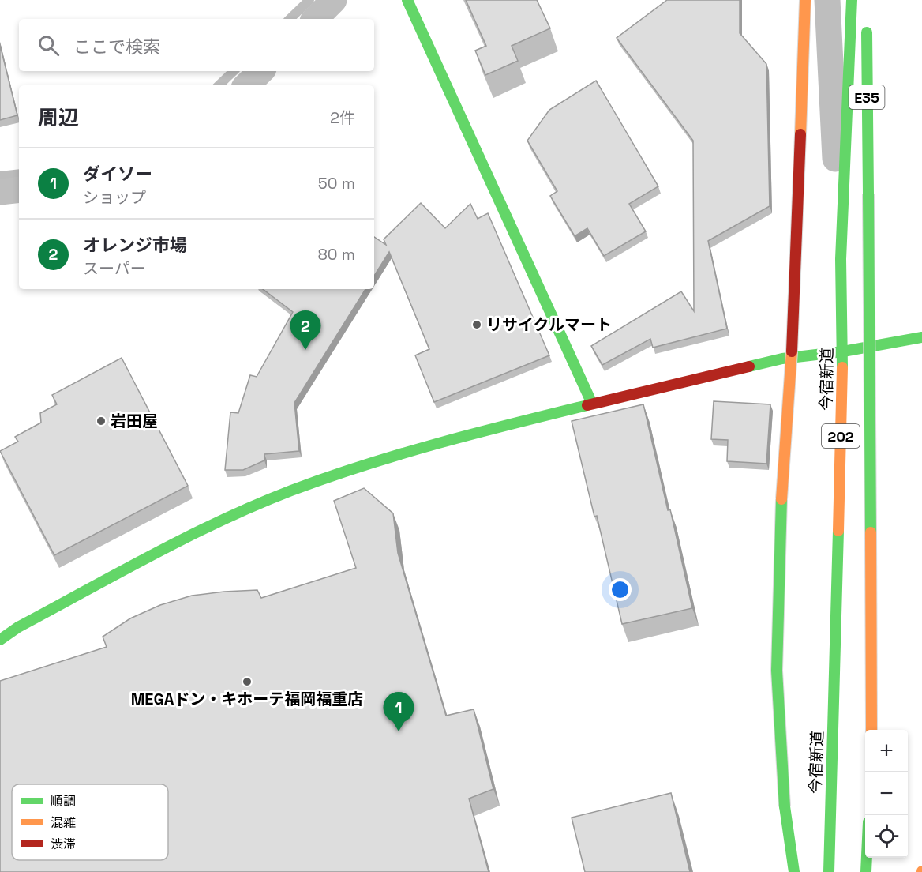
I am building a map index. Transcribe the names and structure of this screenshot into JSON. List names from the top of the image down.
{
  "streets": {
    "main road": ["E35", "今宿新道", "202"]
  },
  "places": ["リサイクルマート", "岩田屋", "MEGAドン・キホーテ福岡福重店"],
  "legend": ["順調", "混雑", "渋滞"],
  "page": {
    "search": "ここで検索",
    "heading": ["周辺", "2件"],
    "list": [
      {
        "mark": "1",
        "name": "ダイソー",
        "note": "ショップ",
        "value": "50 m"
      },
      {
        "mark": "2",
        "name": "オレンジ市場",
        "note": "スーパー",
        "value": "80 m"
      }
    ],
    "pins": ["2", "1"],
    "map_buttons": ["+", "−"]
  }
}
